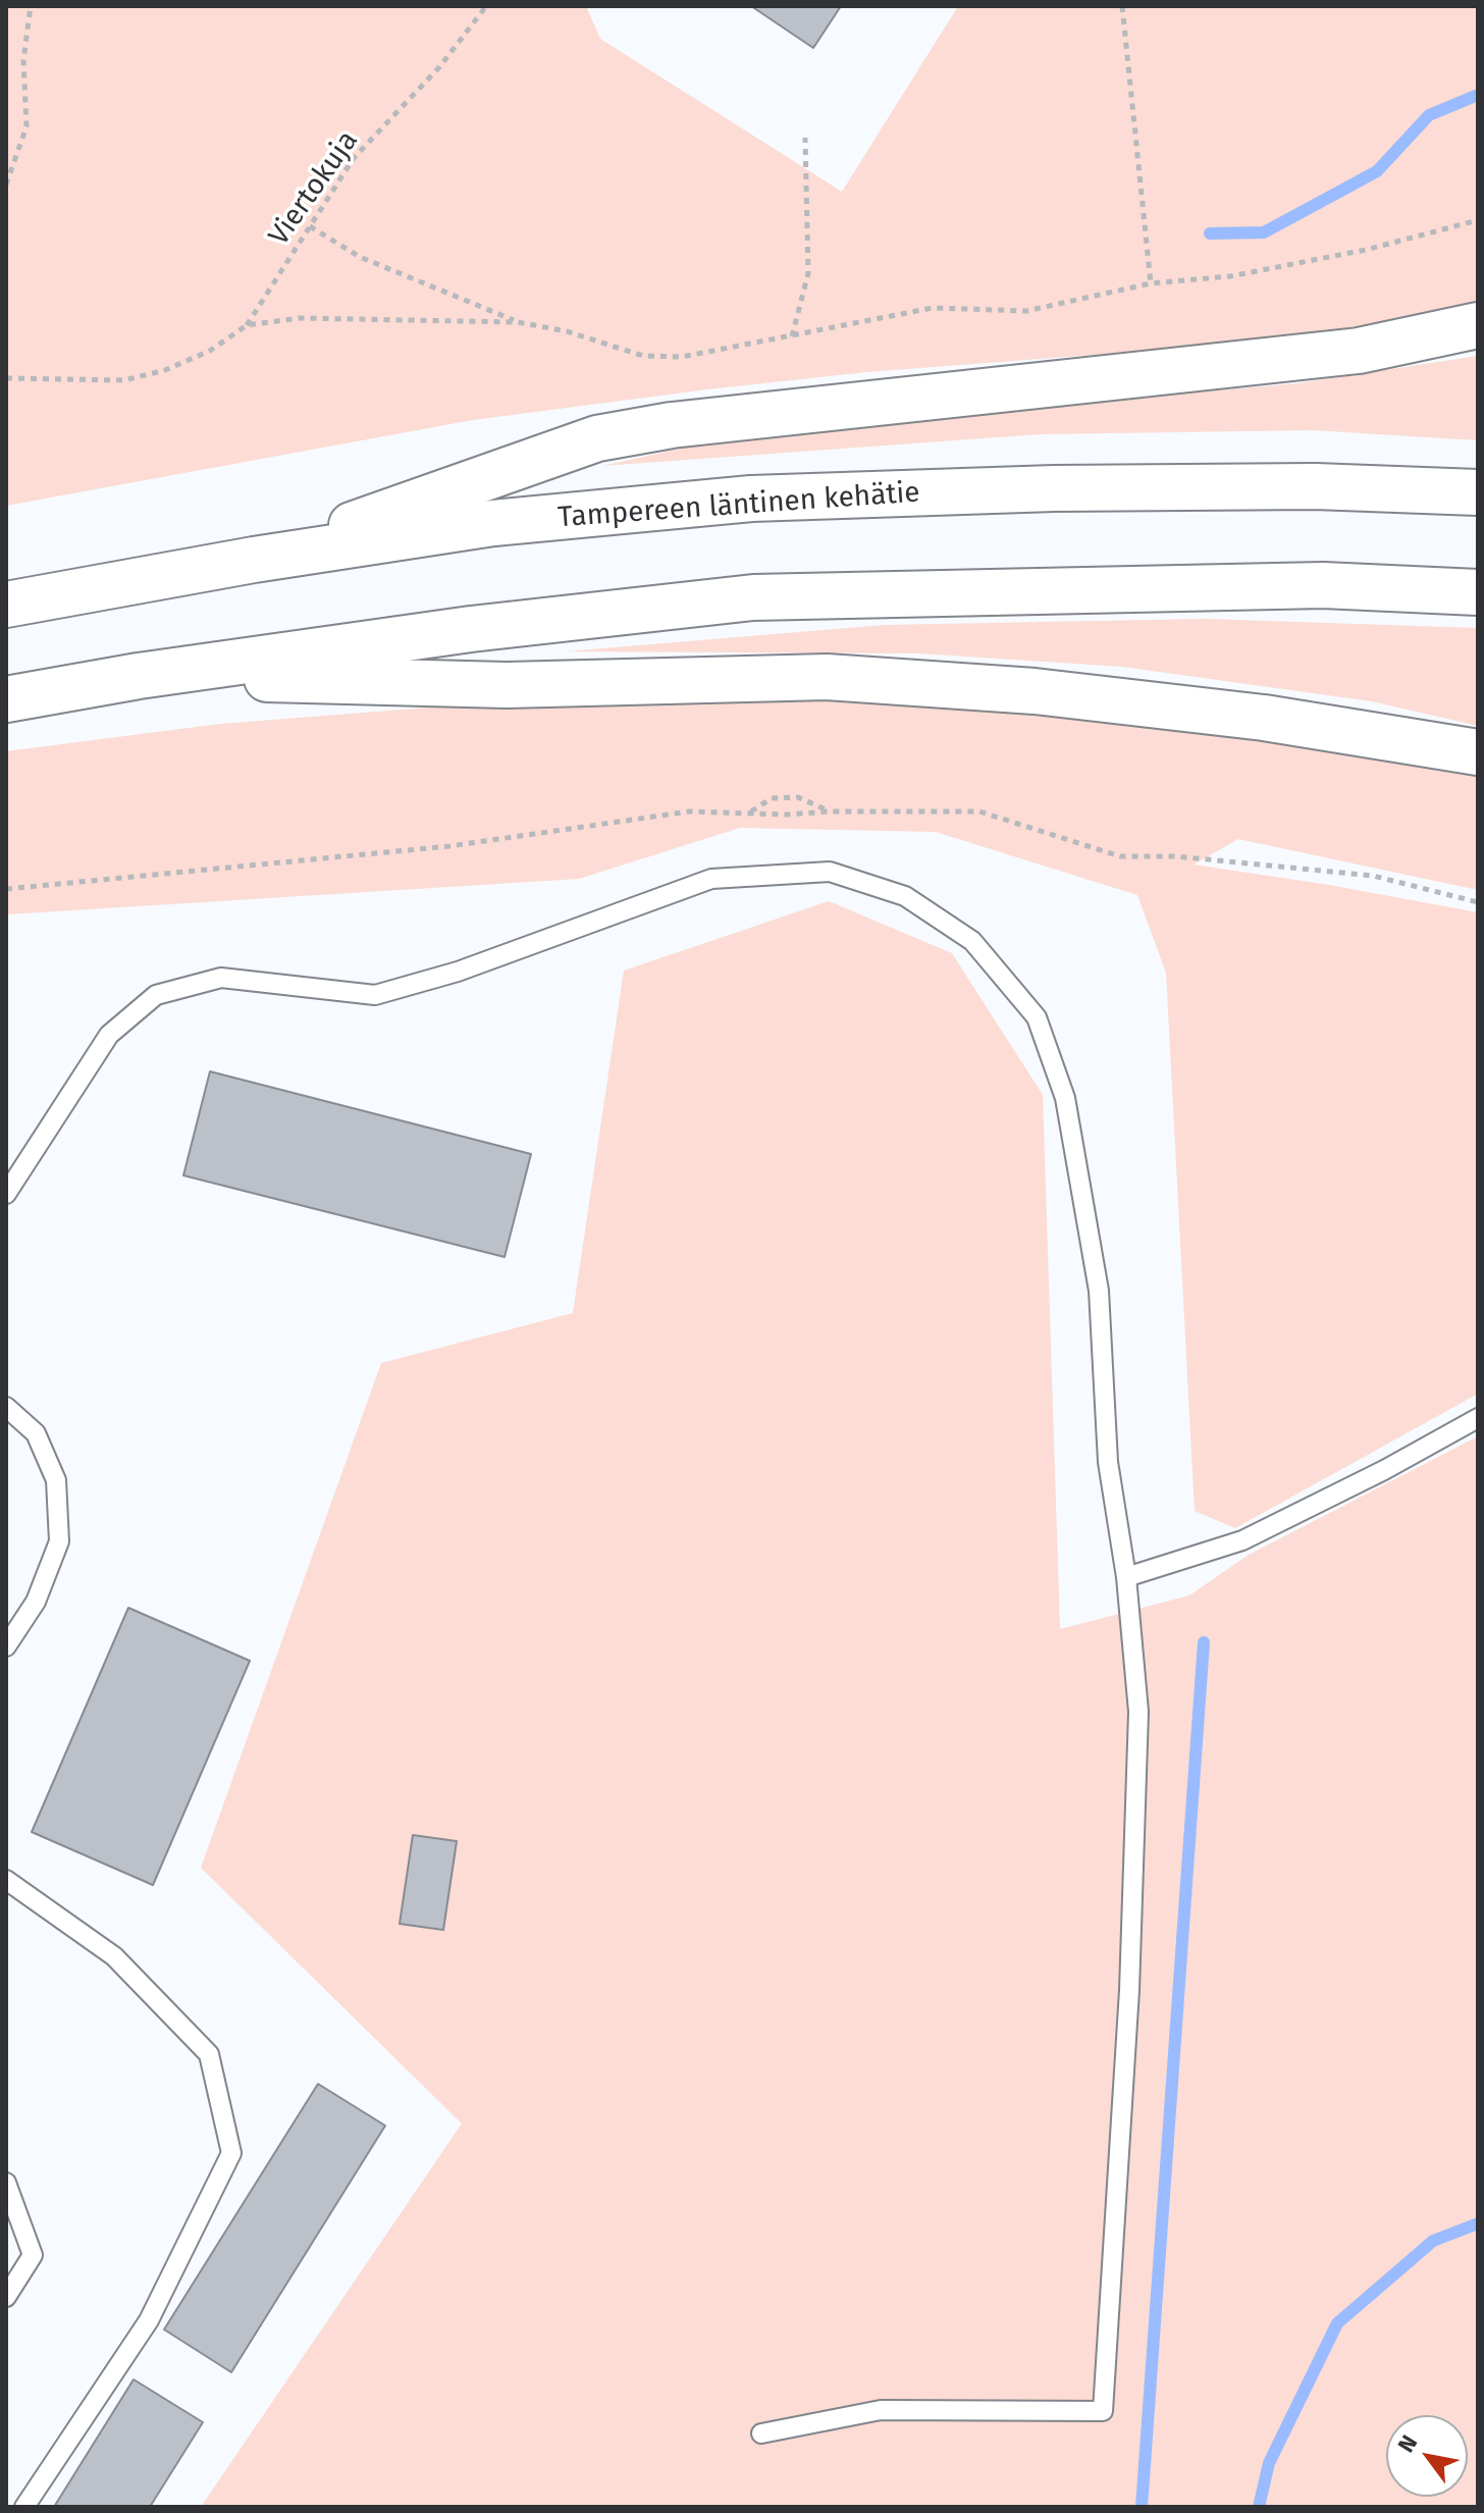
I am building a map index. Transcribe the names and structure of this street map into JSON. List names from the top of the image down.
{
  "streets": {
    "highway": ["Tampereen läntinen kehätie"],
    "path": ["Viertokuja"]
  },
  "north": "top left"
}
